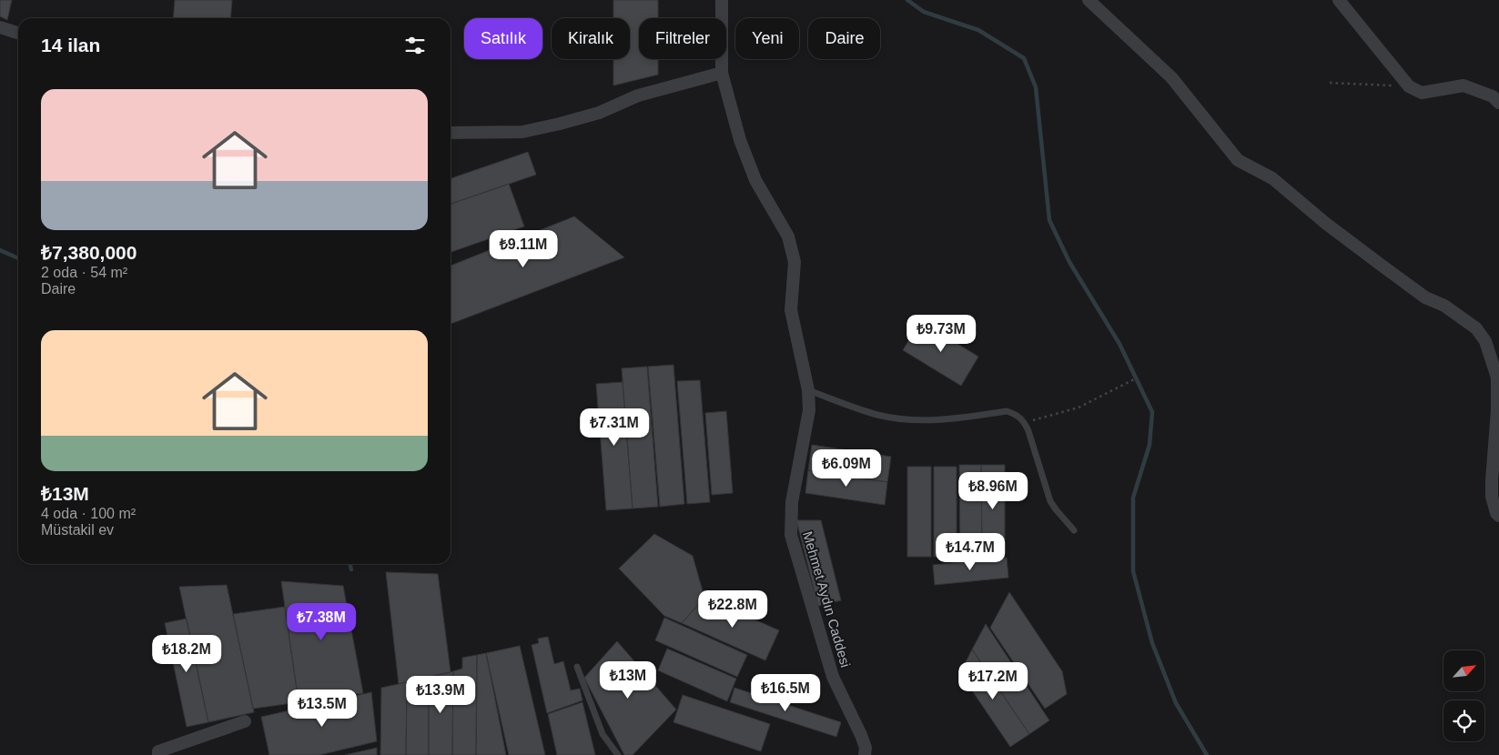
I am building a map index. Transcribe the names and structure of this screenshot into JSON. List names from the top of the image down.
{
  "streets": {
    "street": ["Mehmet Aydın Caddesi"]
  },
  "north": "top right",
  "page": {
    "chip": [
      "Satılık",
      "Kiralık",
      "Filtreler",
      "Yeni",
      "Daire"
    ],
    "heading": "14 ilan",
    "list": [
      {
        "name": "₺7,380,000",
        "note": "2 oda · 54 m² · Daire"
      },
      {
        "name": "₺13M",
        "note": "4 oda · 100 m² · Müstakil ev"
      }
    ],
    "price": [
      "₺9.11M",
      "₺9.73M",
      "₺7.31M",
      "₺6.09M",
      "₺8.96M",
      "₺14.7M",
      "₺22.8M",
      "₺7.38M",
      "₺18.2M",
      "₺13M",
      "₺17.2M",
      "₺16.5M",
      "₺13.9M",
      "₺13.5M"
    ]
  }
}
